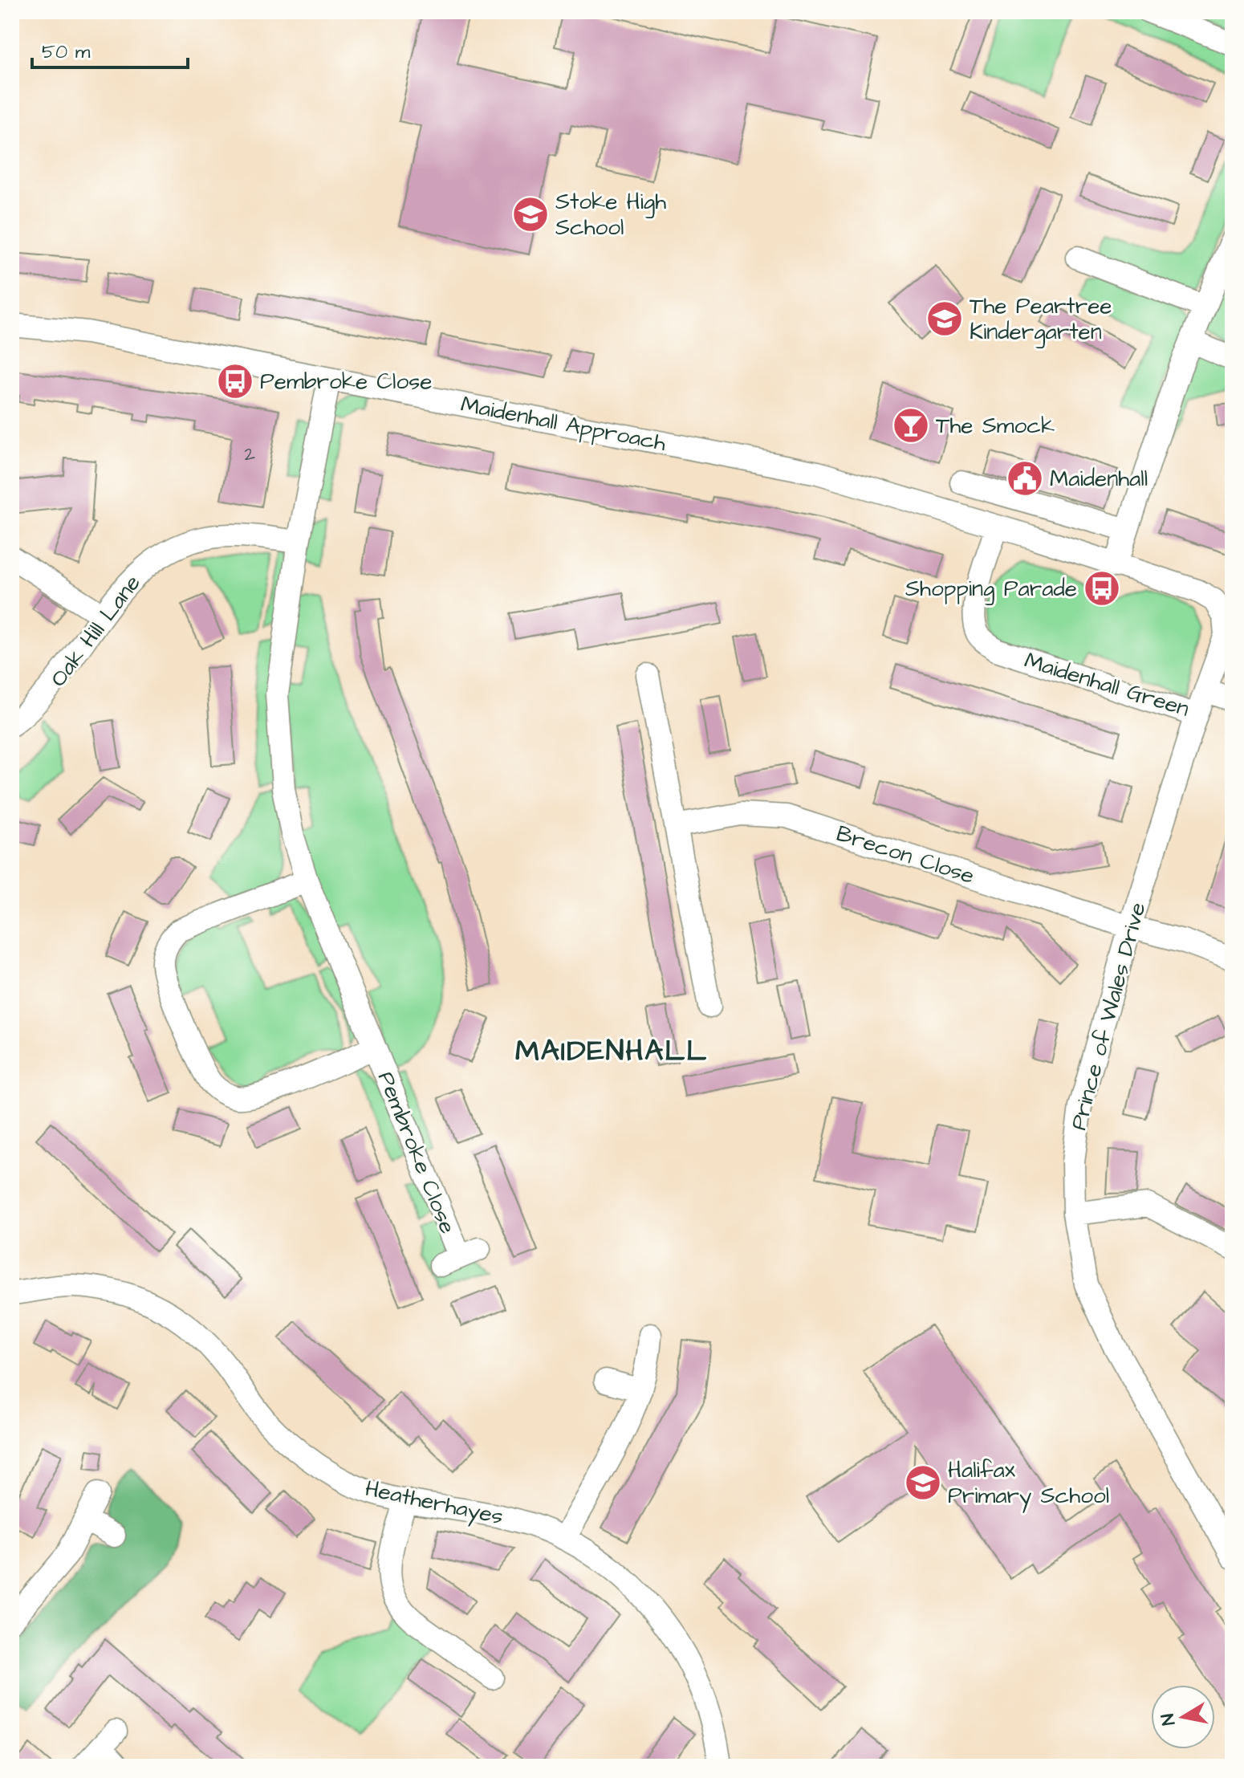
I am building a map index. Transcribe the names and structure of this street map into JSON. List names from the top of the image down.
{
  "streets": {
    "street": [
      "Maidenhall Approach",
      "Oak Hill Lane",
      "Maidenhall Green",
      "Brecon Close",
      "Prince of Wales Drive",
      "Pembroke Close",
      "Heatherhayes"
    ]
  },
  "crossings": [
    ["Maidenhall Approach", "Maidenhall Green"],
    ["Maidenhall Approach", "Pembroke Close"],
    ["Oak Hill Lane", "Pembroke Close"],
    ["Maidenhall Green", "Prince of Wales Drive"],
    ["Brecon Close", "Prince of Wales Drive"]
  ],
  "districts": ["MAIDENHALL"],
  "places": {
    "school or university": ["Stoke High School", "The Peartree Kindergarten", "Halifax Primary School"],
    "bus stop": ["Pembroke Close", "Shopping Parade"],
    "bar": ["The Smock"],
    "public building": ["Maidenhall"]
  },
  "house_numbers": ["2"],
  "scale_bar": "50 m",
  "north": "left"
}
